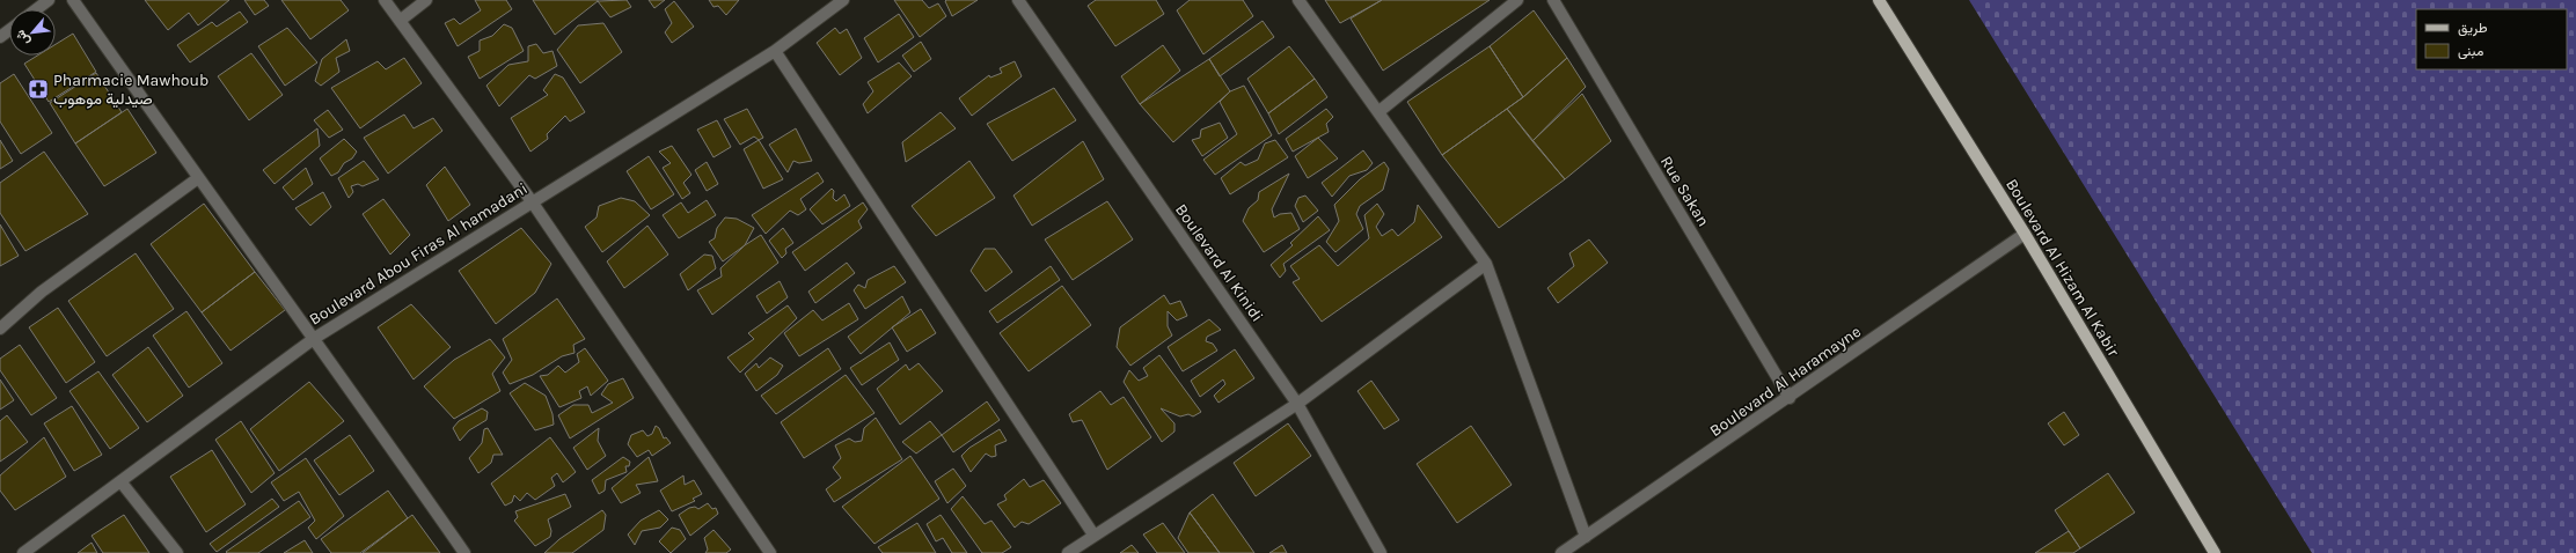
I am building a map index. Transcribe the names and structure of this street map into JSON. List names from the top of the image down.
{
  "streets": {
    "main road": ["Boulevard Al Hizam Al Kabir"],
    "street": [
      "Rue Sakan",
      "Boulevard Abou Firas Al hamadani",
      "Boulevard Al Kinidi",
      "Boulevard Al Haramayne"
    ]
  },
  "crossings": [
    ["Rue Sakan", "Boulevard Al Haramayne"],
    ["Boulevard Al Hizam Al Kabir", "Boulevard Al Haramayne"]
  ],
  "places": {
    "pharmacy": ["Pharmacie Mawhoub صيدلية موهوب"]
  },
  "legend": ["طريق", "مبنى"],
  "north": "bottom left"
}
